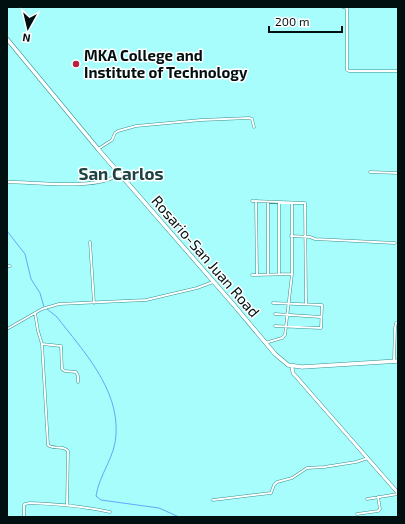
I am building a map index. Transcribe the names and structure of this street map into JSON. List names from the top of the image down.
{
  "streets": {
    "main road": ["Rosario-San Juan Road"]
  },
  "districts": ["San Carlos"],
  "places": ["MKA College and Institute of Technology"],
  "scale_bar": "200 m",
  "north": "bottom"
}
